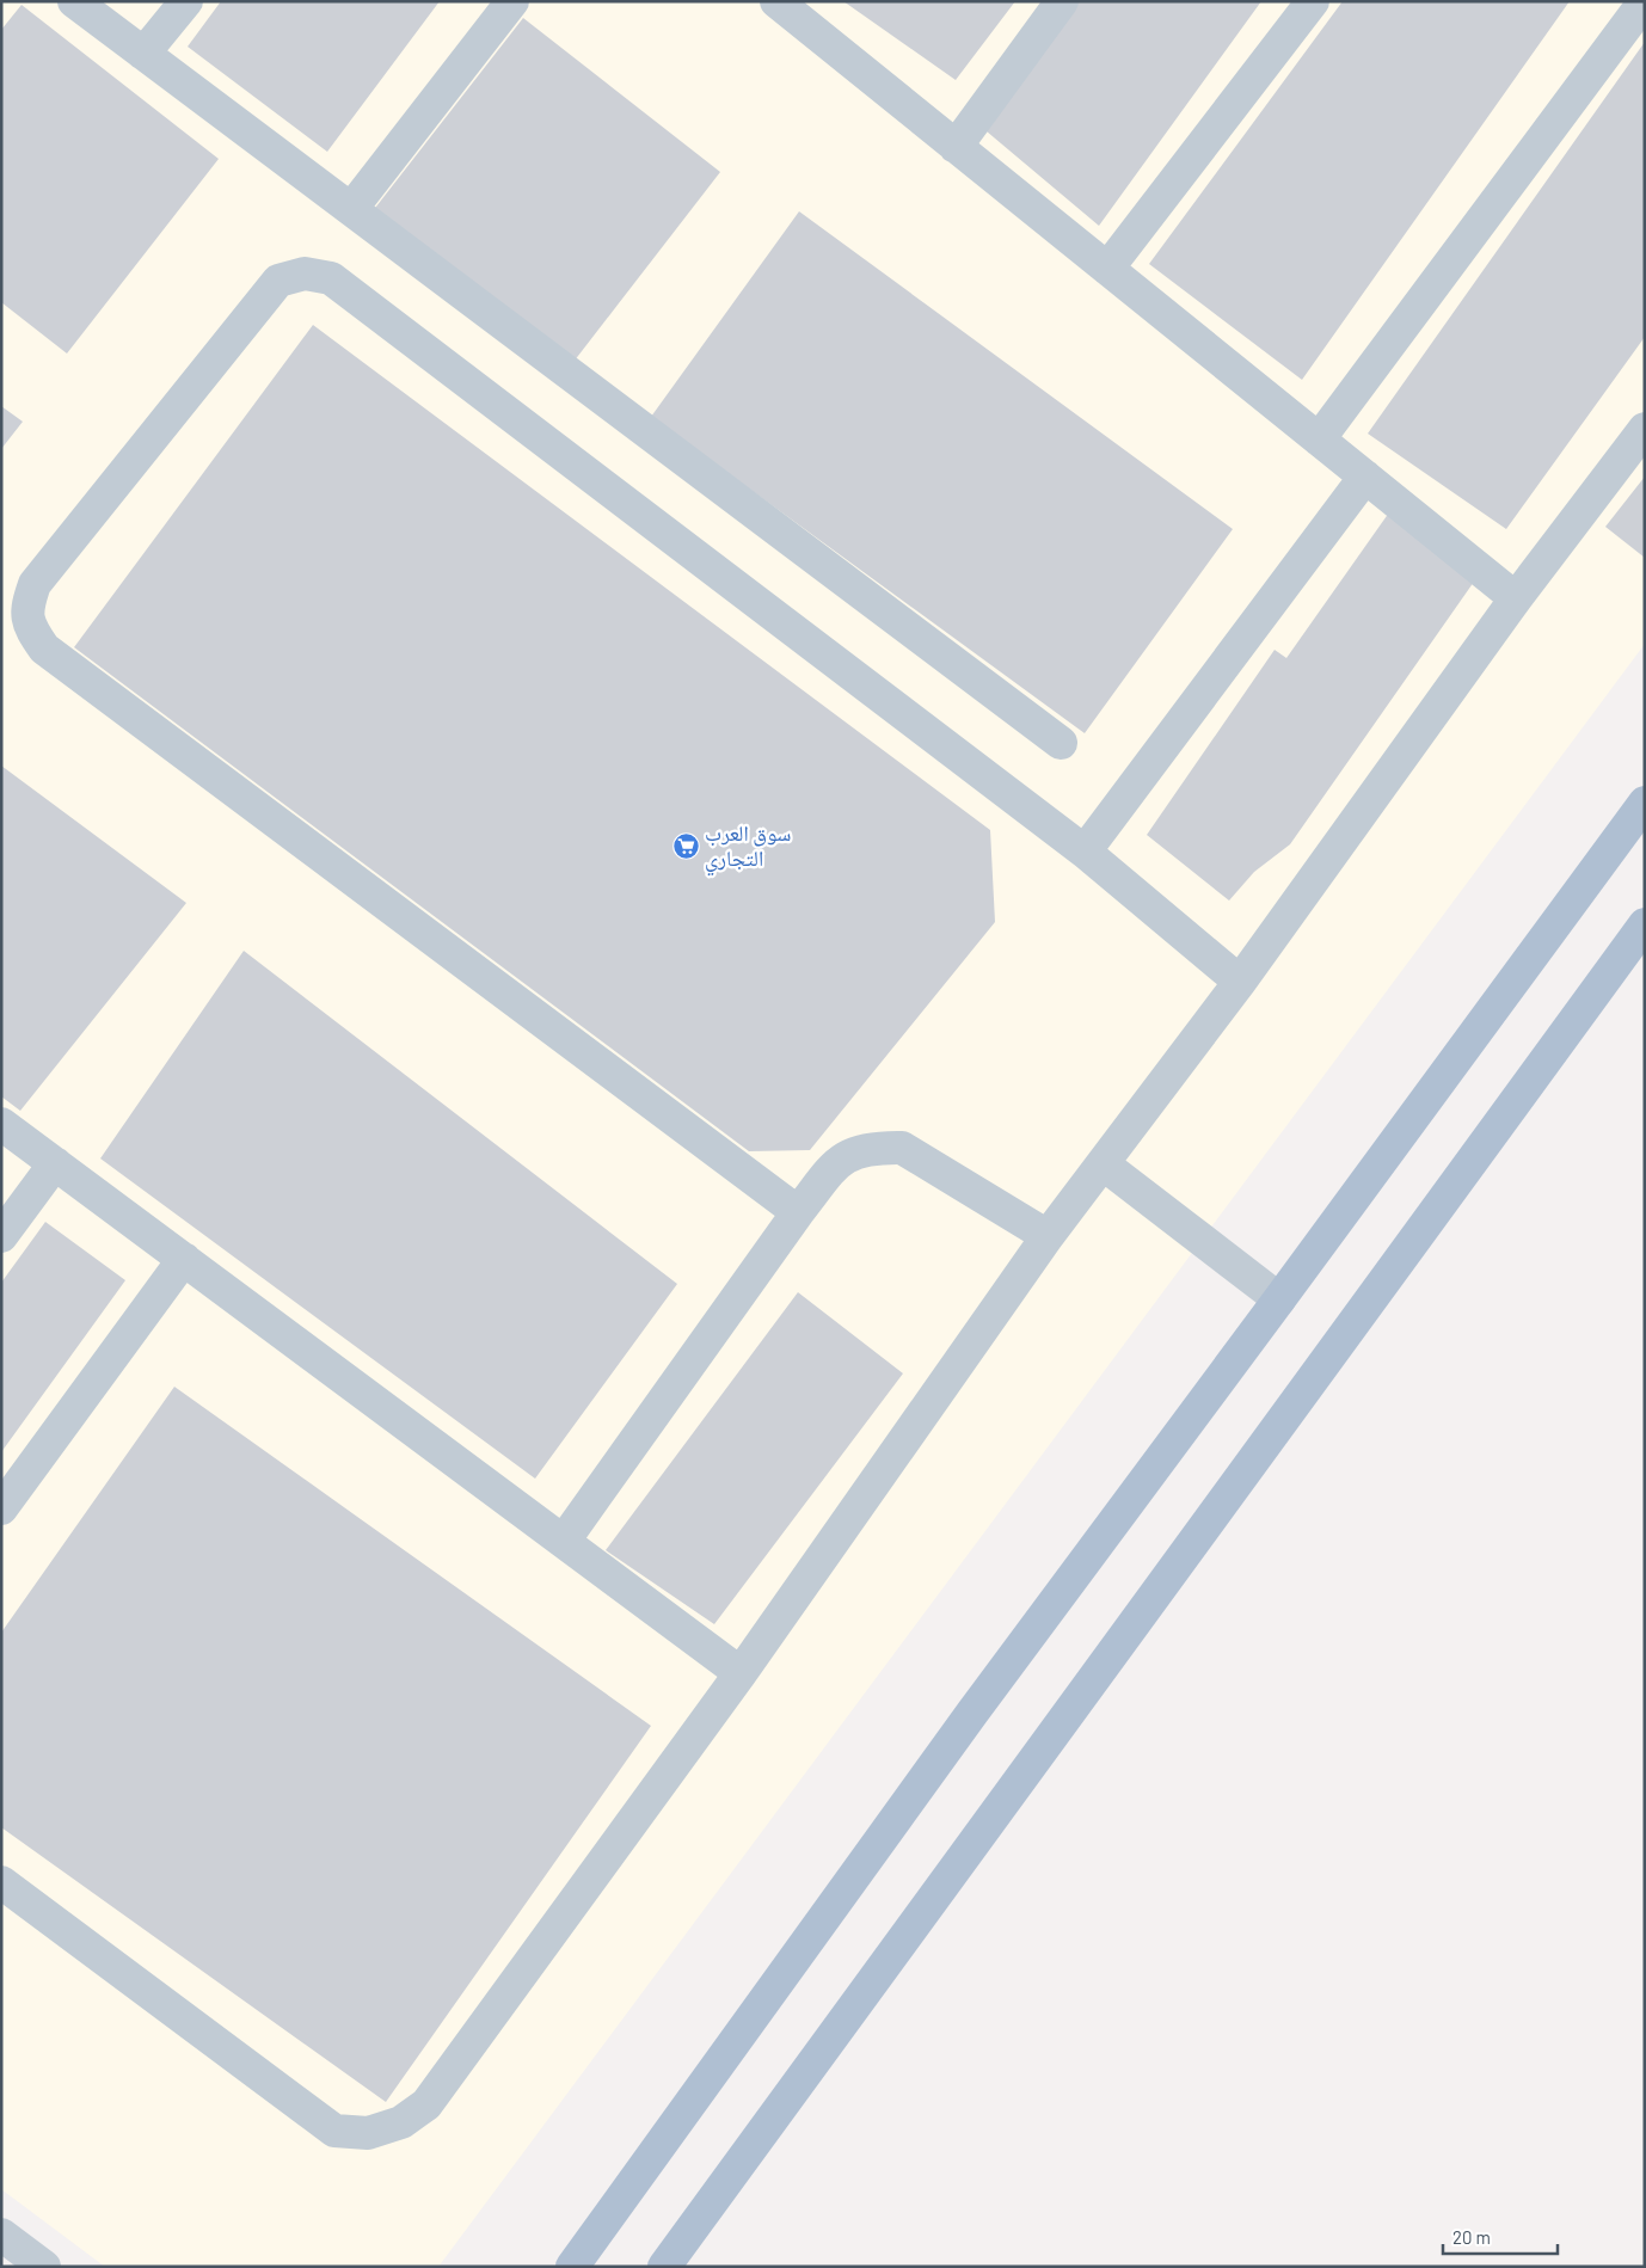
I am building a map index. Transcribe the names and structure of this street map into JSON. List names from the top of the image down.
{
  "places": {
    "supermarket": ["سوق العرب التجاري"]
  },
  "scale_bar": "20 m"
}
